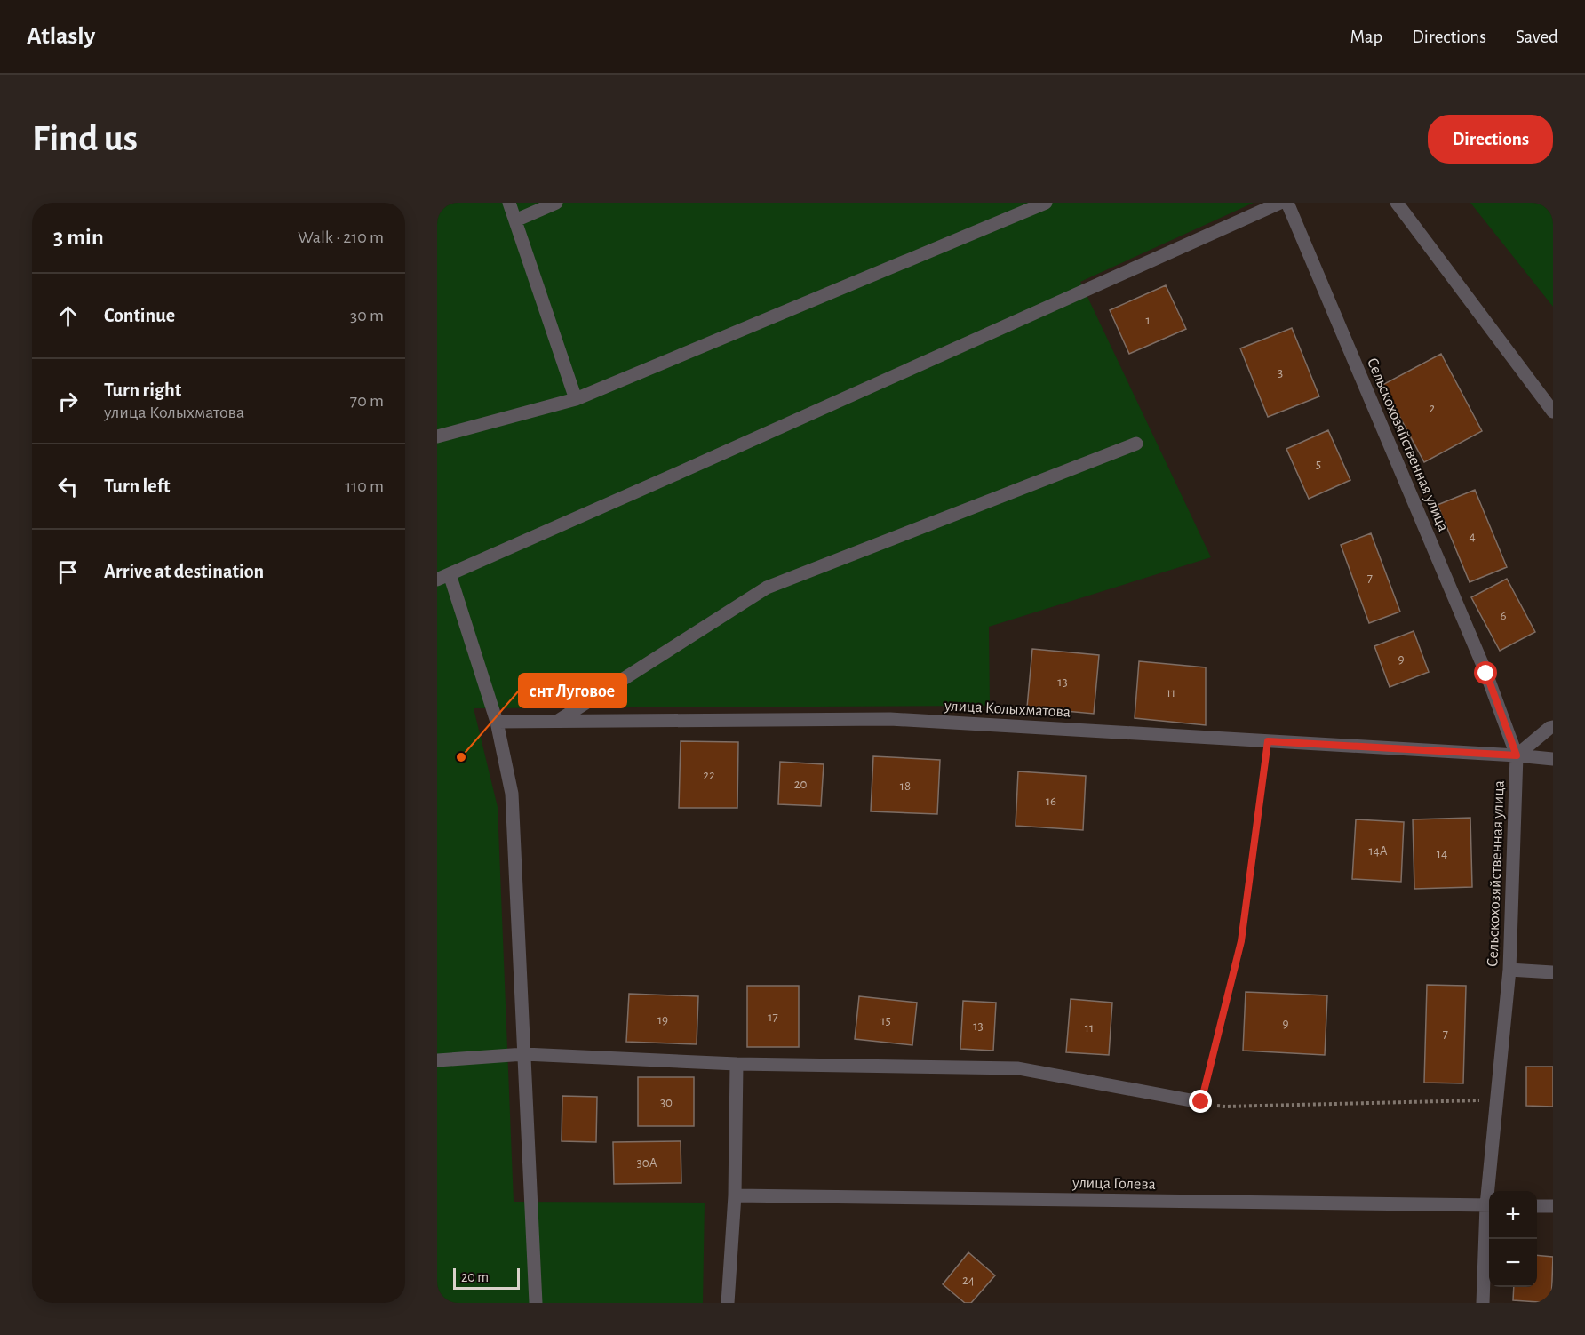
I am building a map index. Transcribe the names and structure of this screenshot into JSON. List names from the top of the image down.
{
  "streets": {
    "street": ["Сельскохозяйственная улица", "улица Колыхматова", "улица Голева"]
  },
  "crossings": [
    ["Сельскохозяйственная улица", "улица Колыхматова"]
  ],
  "places": ["снт Луговое"],
  "house_numbers": [
    "1",
    "3",
    "2",
    "5",
    "4",
    "7",
    "6",
    "9",
    "13",
    "11",
    "22",
    "20",
    "18",
    "16",
    "14А",
    "14",
    "17",
    "19",
    "15",
    "9",
    "13",
    "11",
    "7",
    "30",
    "30А",
    "24"
  ],
  "scale_bar": "20 m",
  "page": {
    "header": "Atlasly",
    "nav": ["Map", "Directions", "Saved"],
    "buttons": "Directions",
    "title": "Find us",
    "heading": ["3 min", "Walk · 210 m"],
    "list": [
      ["Continue", "30 m"],
      ["Turn right", "улица Колыхматова", "70 m"],
      ["Turn left", "110 m"],
      "Arrive at destination"
    ],
    "map_buttons": ["+", "−"],
    "scale": "20 m"
  }
}
